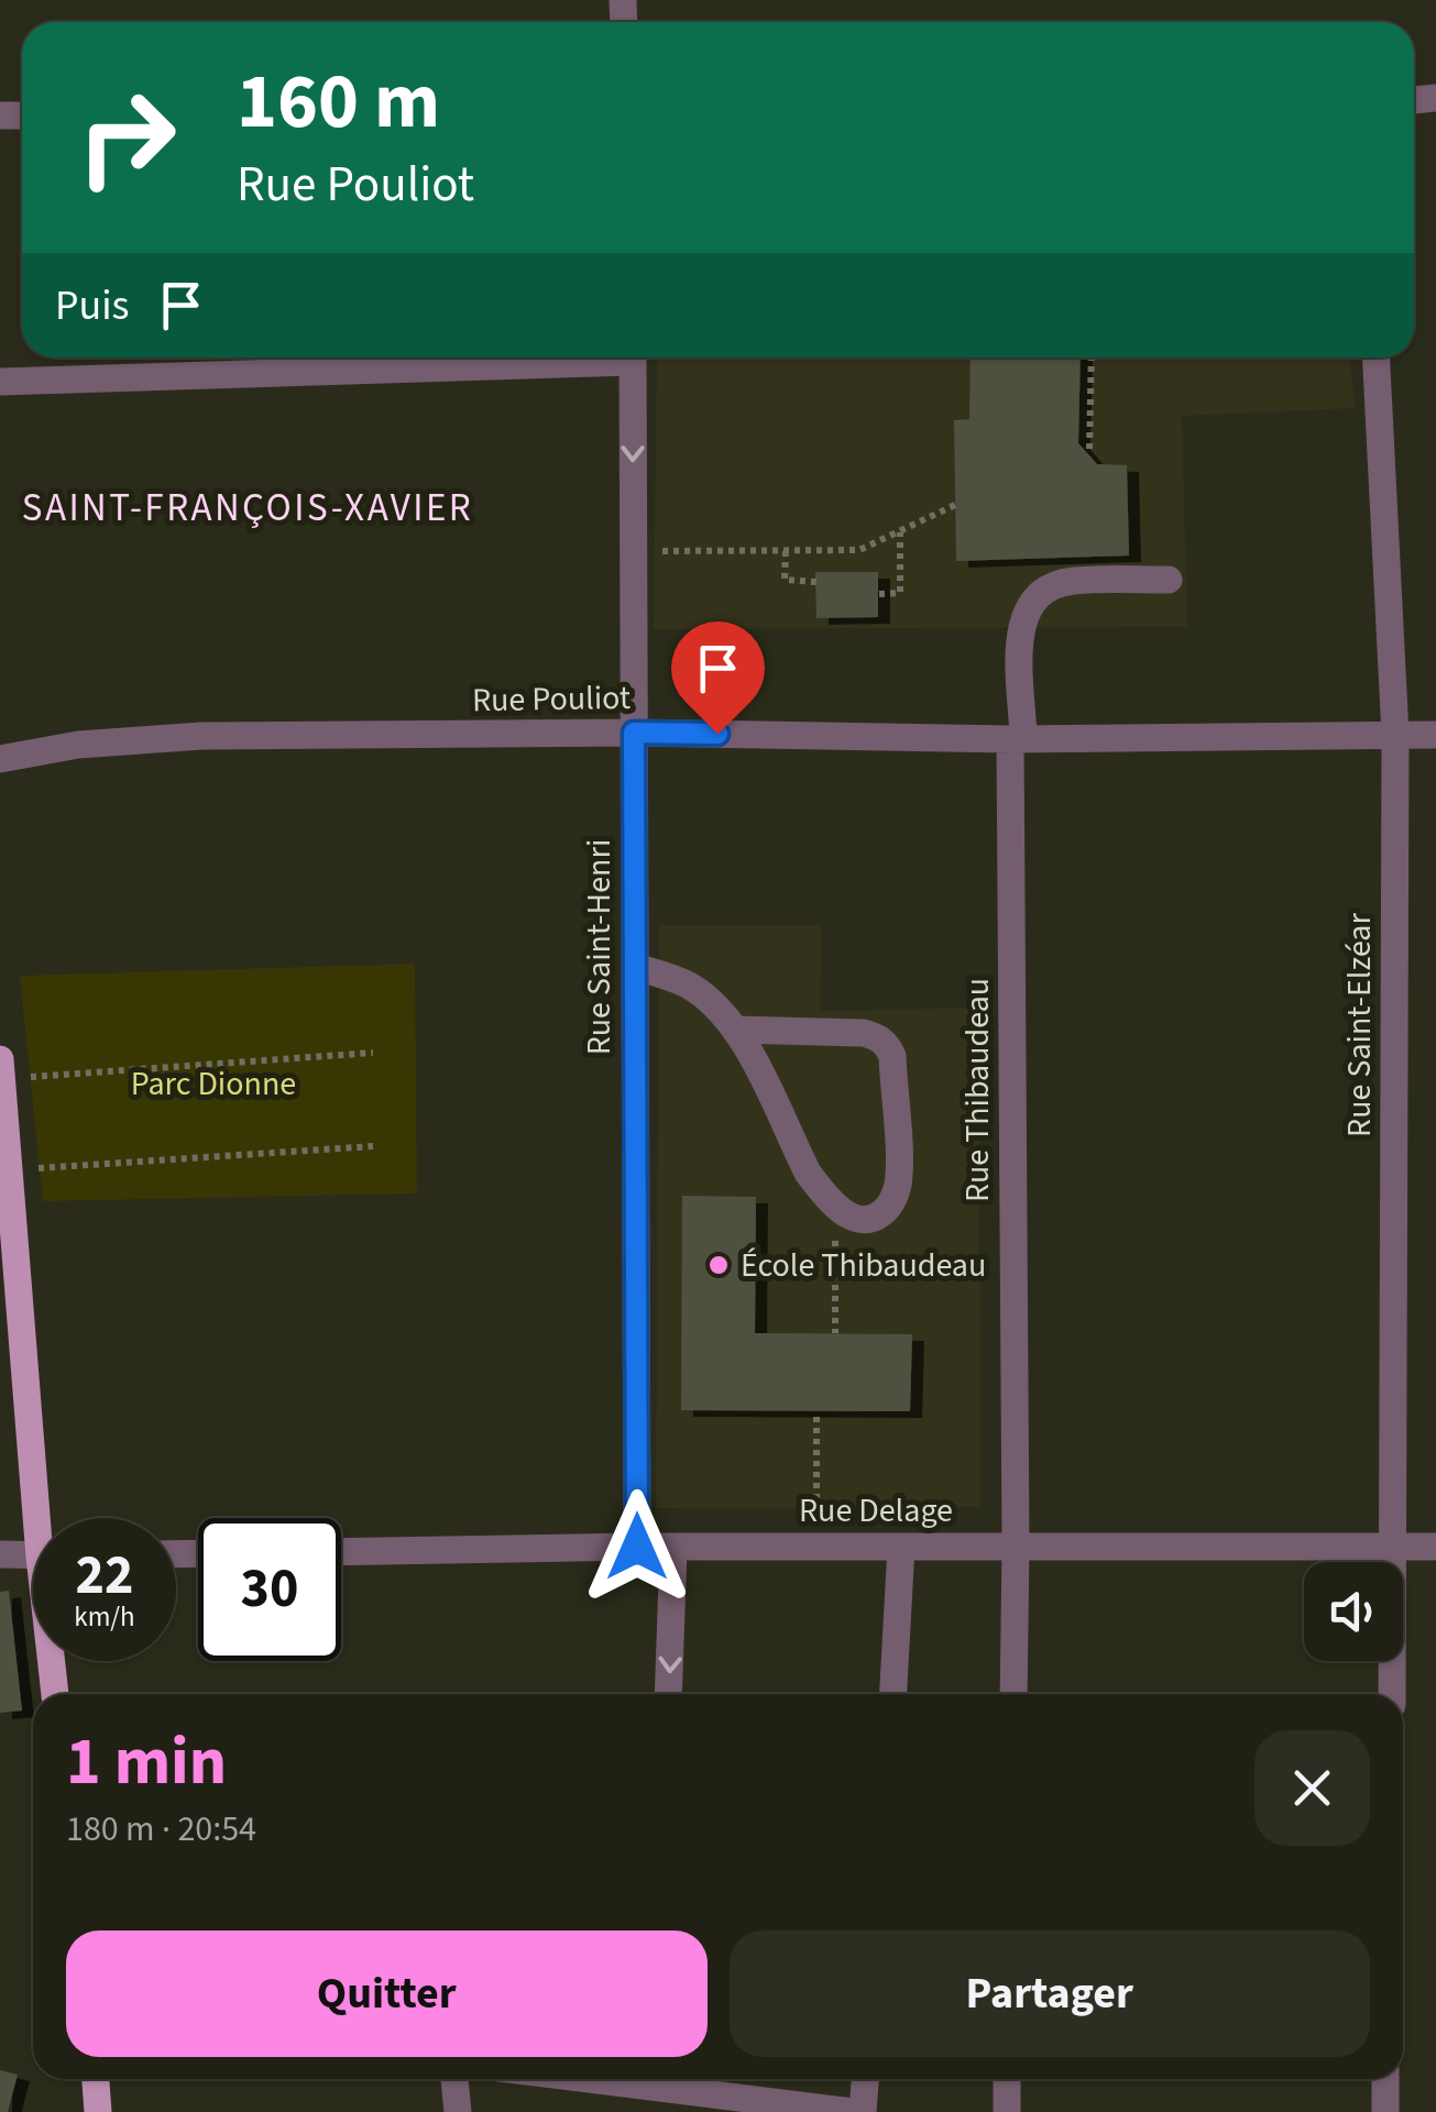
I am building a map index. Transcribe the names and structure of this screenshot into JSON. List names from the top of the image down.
{
  "streets": {
    "street": [
      "Rue Pouliot",
      "Rue Saint-Henri",
      "Rue Saint-Elzéar",
      "Rue Thibaudeau",
      "Rue Delage"
    ]
  },
  "crossings": [
    ["Rue Pouliot", "Rue Saint-Henri"],
    ["Rue Pouliot", "Rue Saint-Elzéar"],
    ["Rue Pouliot", "Rue Thibaudeau"],
    ["Rue Saint-Henri", "Rue Delage"],
    ["Rue Saint-Elzéar", "Rue Delage"],
    ["Rue Thibaudeau", "Rue Delage"]
  ],
  "districts": ["SAINT-FRANÇOIS-XAVIER"],
  "parks": ["Parc Dionne"],
  "places": ["École Thibaudeau"],
  "page": {
    "turn": ["160 m", "Rue Pouliot"],
    "then": "Puis",
    "speed": "22 km/h",
    "limit": "30",
    "heading": ["1 min", "180 m · 20:54"],
    "buttons": ["Quitter", "Partager"]
  }
}
